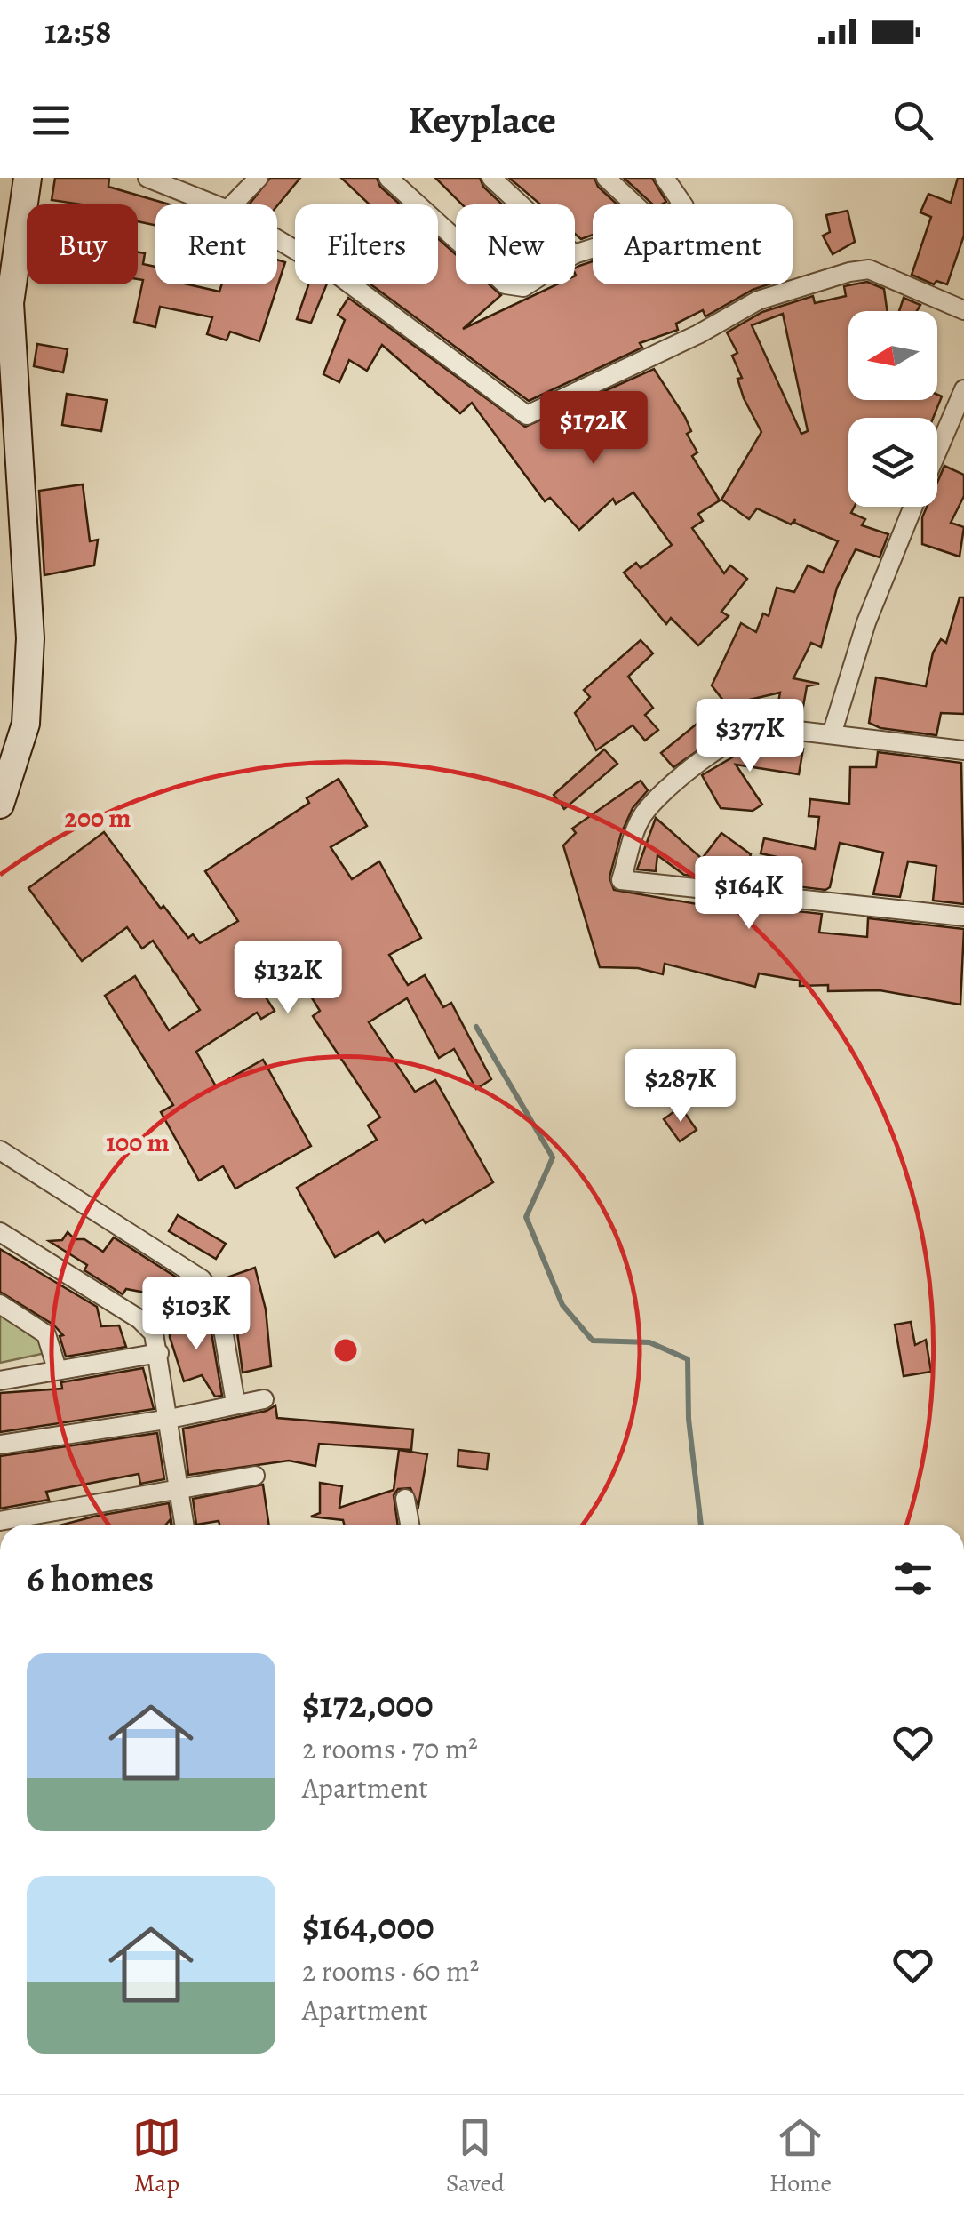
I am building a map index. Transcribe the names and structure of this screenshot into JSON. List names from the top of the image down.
{
  "north": "left",
  "page": {
    "status": "12:58",
    "header": "Keyplace",
    "chip": [
      "Buy",
      "Rent",
      "Filters",
      "New",
      "Apartment"
    ],
    "price": [
      "$172K",
      "$377K",
      "$164K",
      "$132K",
      "$287K",
      "$103K"
    ],
    "heading": "6 homes",
    "list": [
      {
        "name": "$172,000",
        "note": "2 rooms · 70 m² · Apartment"
      },
      {
        "name": "$164,000",
        "note": "2 rooms · 60 m² · Apartment"
      }
    ],
    "tabs": ["Map", "Saved", "Home"]
  },
  "rings": ["200 m", "100 m"]
}
